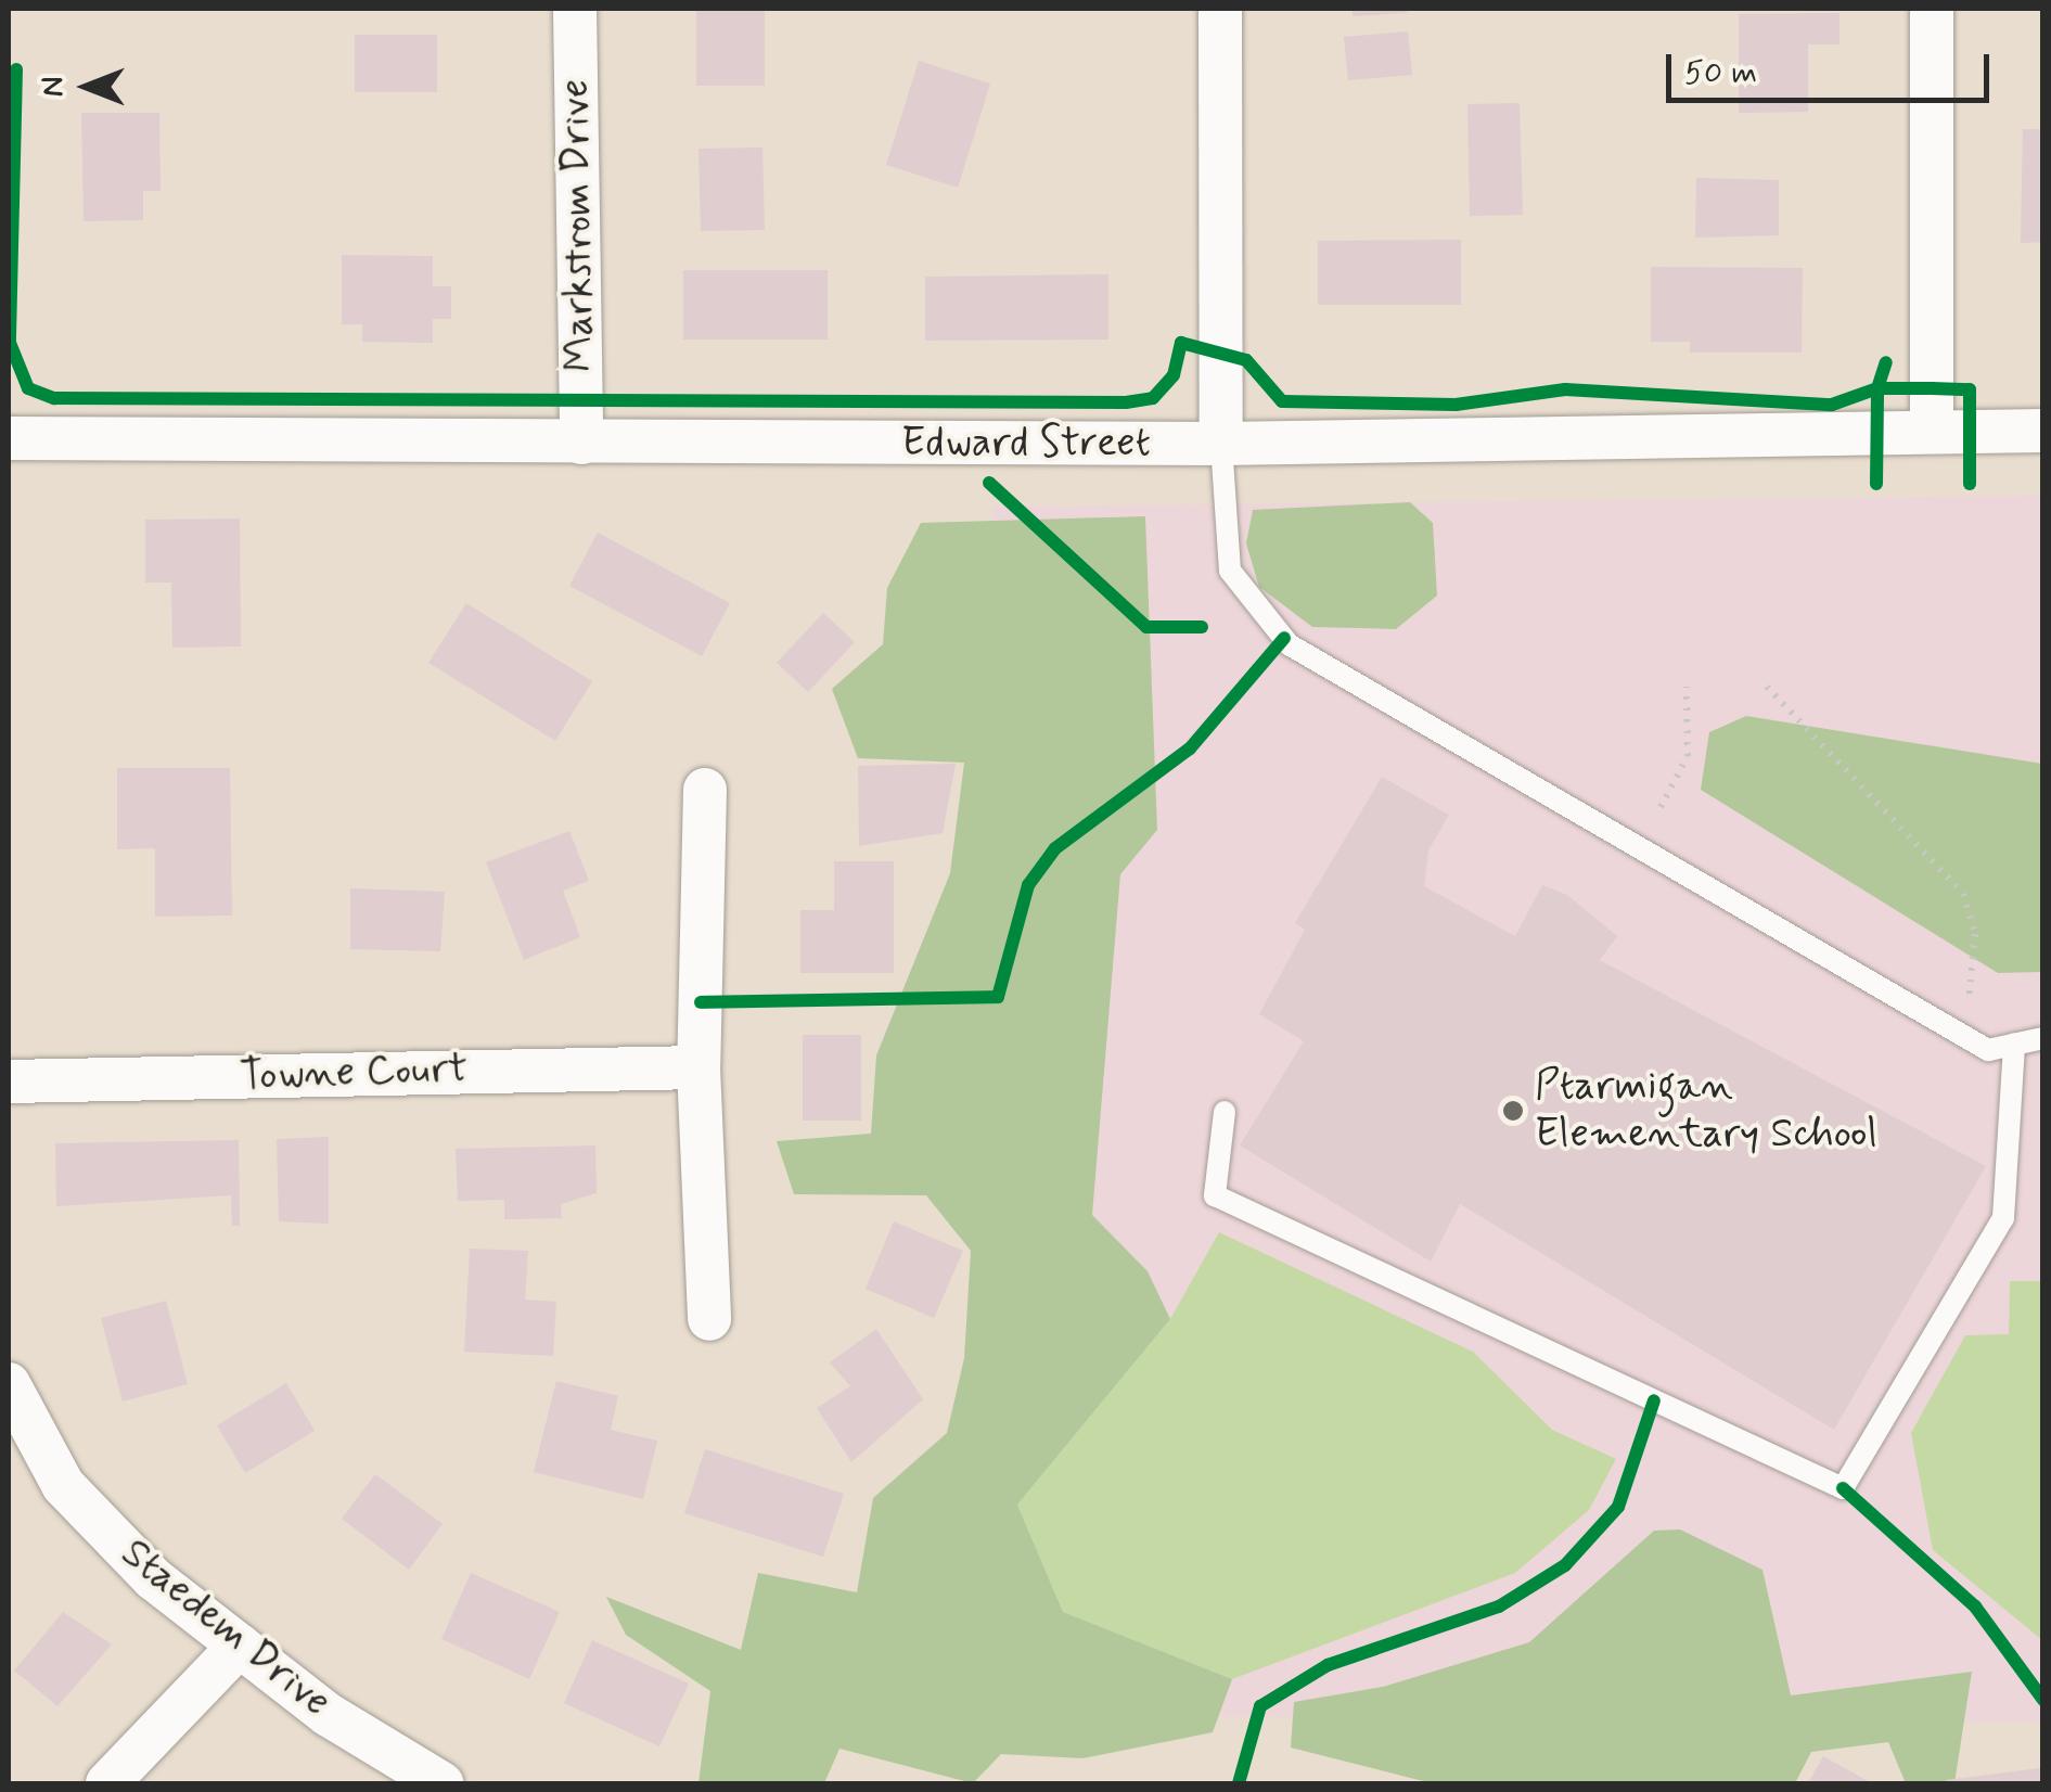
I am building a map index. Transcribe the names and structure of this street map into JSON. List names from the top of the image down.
{
  "streets": {
    "street": [
      "Markstrom Drive",
      "Edward Street",
      "Towne Court",
      "Staedem Drive"
    ]
  },
  "crossings": [
    ["Markstrom Drive", "Edward Street"]
  ],
  "places": ["Ptarmigan Elementary School"],
  "scale_bar": "50 m",
  "north": "left"
}
